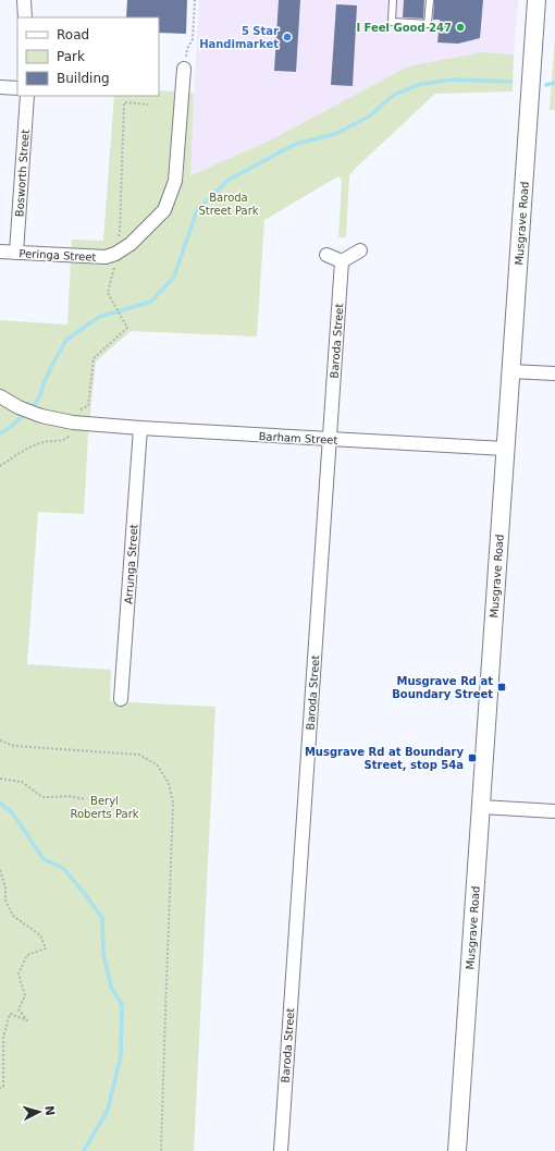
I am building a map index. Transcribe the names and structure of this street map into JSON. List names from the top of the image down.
{
  "streets": {
    "street": [
      "Bosworth Street",
      "Musgrave Road",
      "Peringa Street",
      "Baroda Street",
      "Barham Street",
      "Arrunga Street"
    ]
  },
  "crossings": [
    ["Bosworth Street", "Peringa Street"],
    ["Musgrave Road", "Barham Street"],
    ["Baroda Street", "Barham Street"],
    ["Barham Street", "Arrunga Street"]
  ],
  "parks": ["Baroda Street Park", "Beryl Roberts Park"],
  "places": {
    "other": ["I Feel Good 247", "5 Star Handimarket"],
    "transit": ["Musgrave Rd at Boundary Street", "Musgrave Rd at Boundary Street, stop 54a"]
  },
  "legend": ["Road", "Park", "Building"],
  "north": "right"
}
